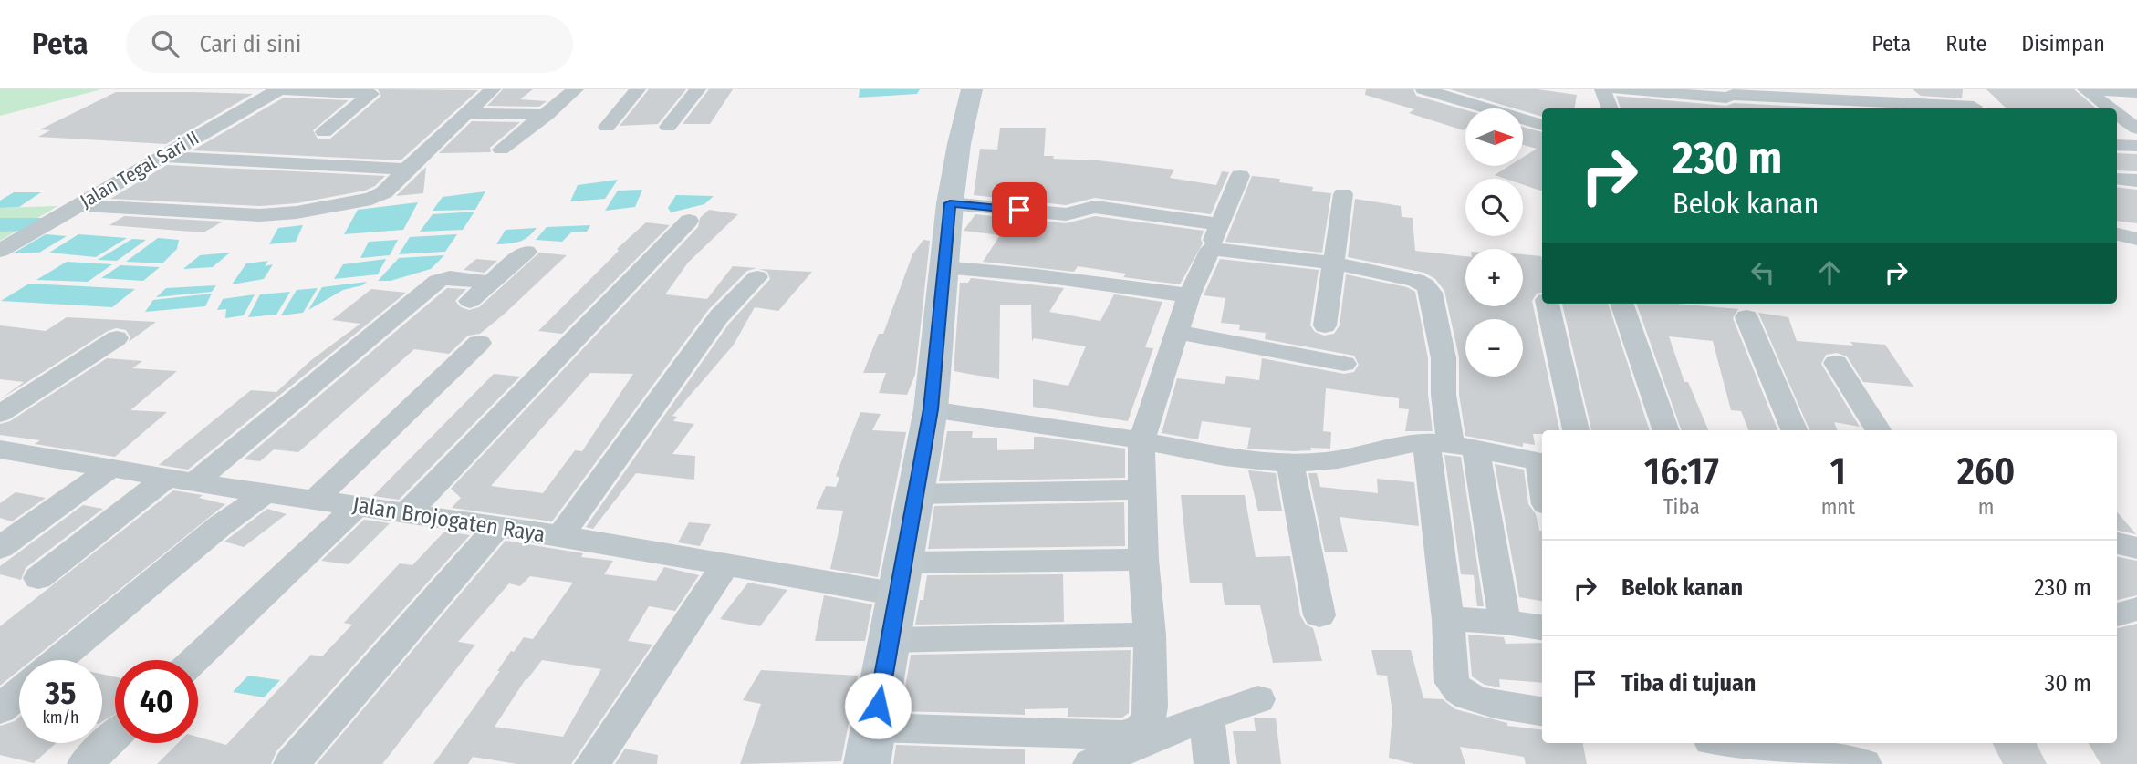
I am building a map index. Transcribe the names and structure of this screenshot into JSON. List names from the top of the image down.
{
  "streets": {
    "street": ["Jalan Tegal Sari II", "Jalan Brojogaten Raya"]
  },
  "north": "right",
  "page": {
    "header": "Peta",
    "search": "Cari di sini",
    "nav": ["Peta", "Rute", "Disimpan"],
    "map_buttons": ["+", "−"],
    "turn": ["230 m", "Belok kanan"],
    "eta": [
      "16:17",
      "Tiba",
      "1",
      "mnt",
      "260",
      "m"
    ],
    "list": [
      {
        "name": "Belok kanan",
        "value": "230 m"
      },
      {
        "name": "Tiba di tujuan",
        "value": "30 m"
      }
    ],
    "speed": "35 km/h",
    "limit": "40"
  }
}
